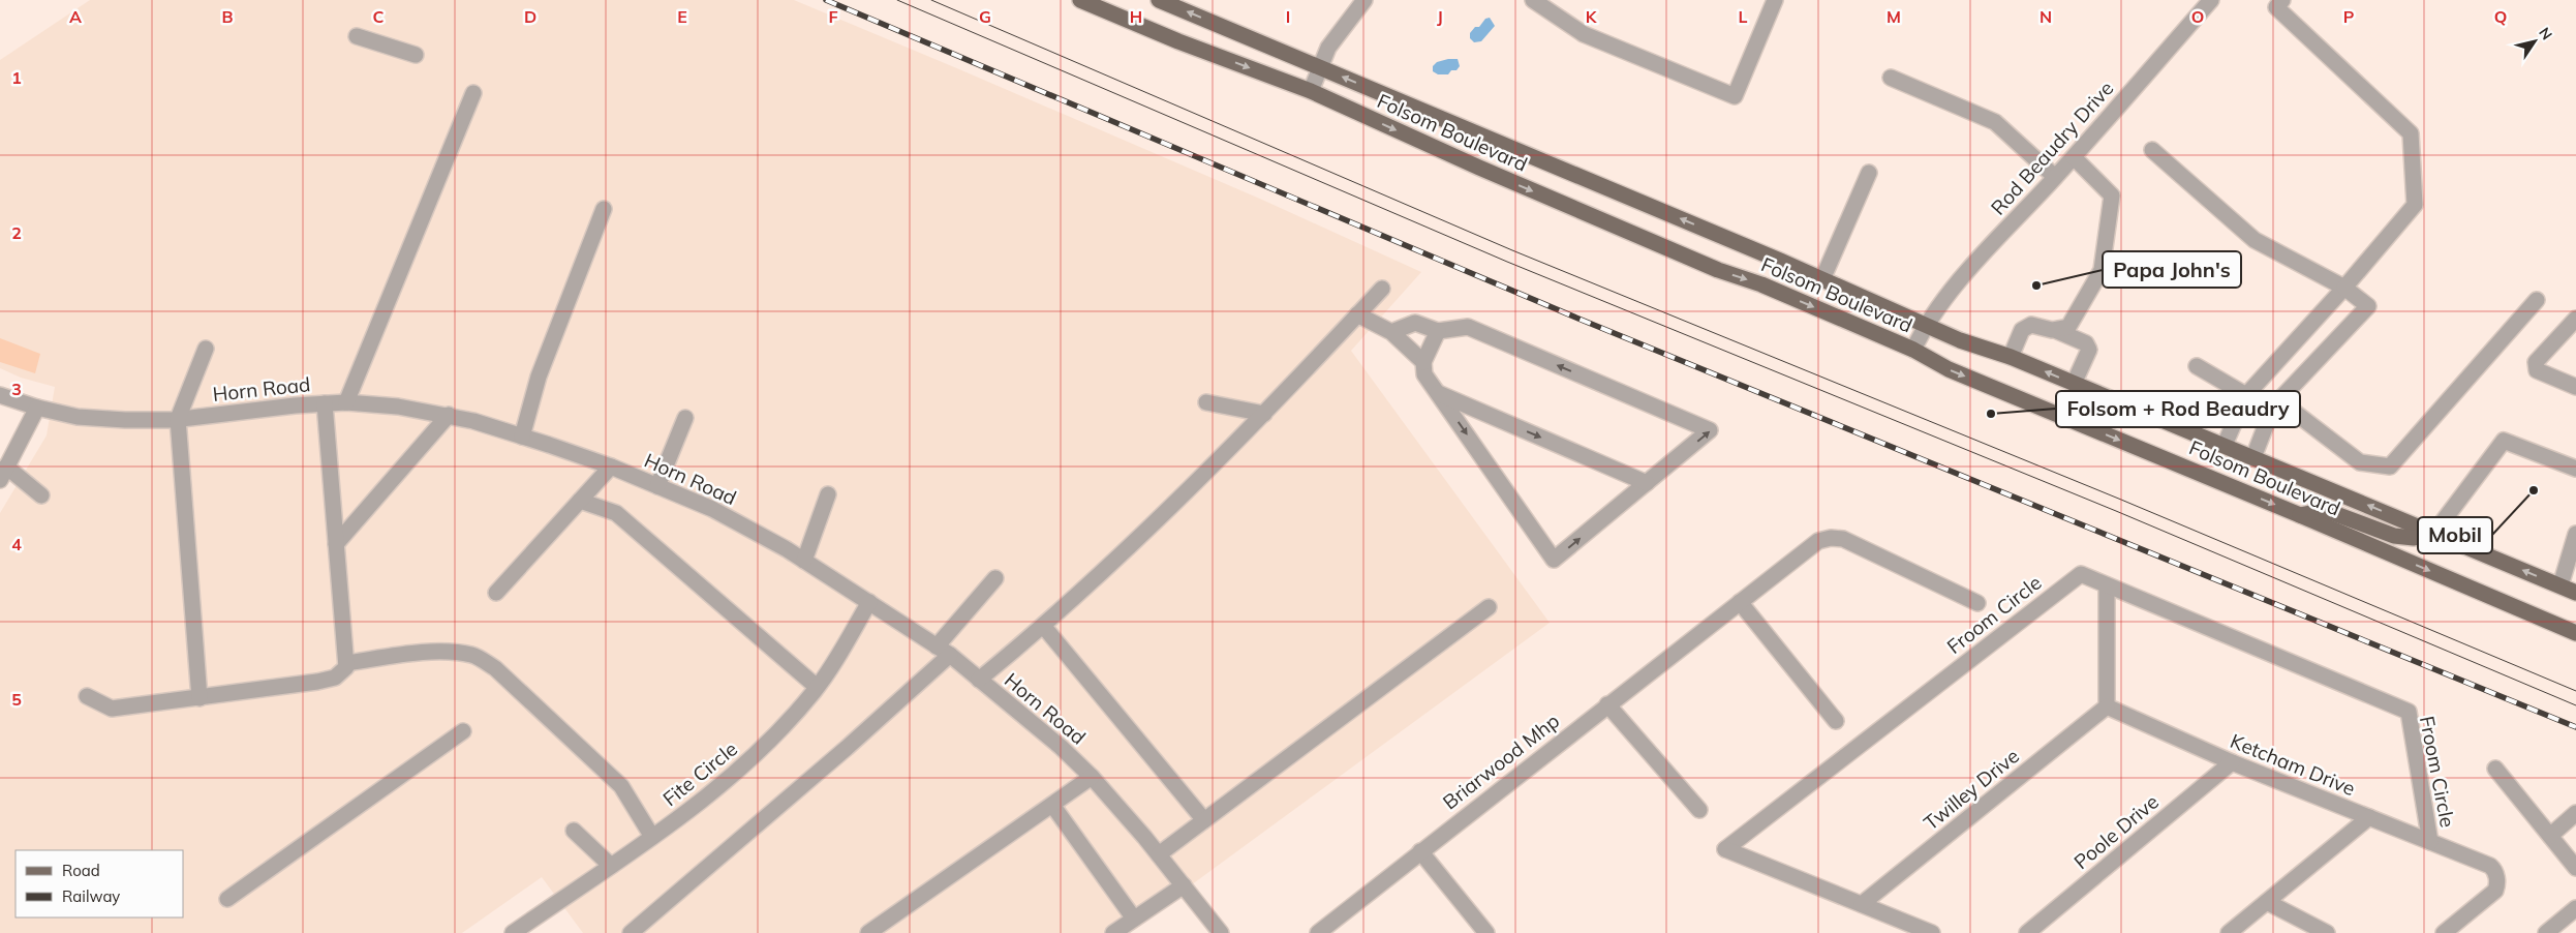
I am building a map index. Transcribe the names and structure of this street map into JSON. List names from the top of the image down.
{
  "streets": {
    "main road": ["Folsom Boulevard"],
    "street": [
      "Rod Beaudry Drive",
      "Horn Road",
      "Froom Circle",
      "Briarwood Mhp",
      "Ketcham Drive",
      "Fite Circle",
      "Twilley Drive",
      "Poole Drive"
    ]
  },
  "crossings": [
    ["Folsom Boulevard", "Rod Beaudry Drive"],
    ["Horn Road", "Fite Circle"],
    ["Froom Circle", "Ketcham Drive"],
    ["Froom Circle", "Twilley Drive"],
    ["Ketcham Drive", "Twilley Drive"],
    ["Ketcham Drive", "Poole Drive"]
  ],
  "places": ["Papa John's", "Folsom + Rod Beaudry", "Mobil"],
  "legend": ["Road", "Railway"],
  "north": "top right",
  "grid": {
    "columns": [
      "A",
      "B",
      "C",
      "D",
      "E",
      "F",
      "G",
      "H",
      "I",
      "J",
      "K",
      "L",
      "M",
      "N",
      "O",
      "P",
      "Q"
    ],
    "rows": [
      "1",
      "2",
      "3",
      "4",
      "5"
    ]
  }
}
